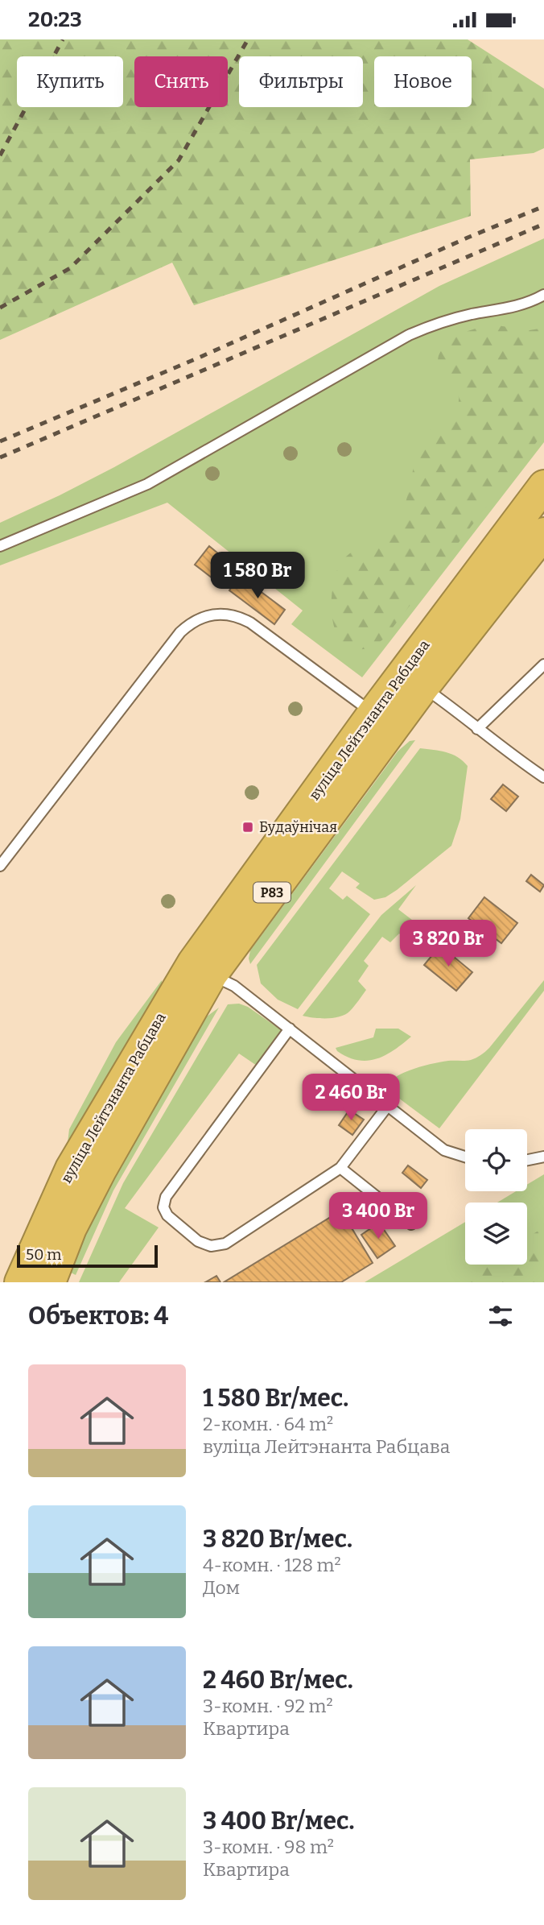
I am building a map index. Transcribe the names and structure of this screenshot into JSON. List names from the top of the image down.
{
  "streets": {
    "highway": ["вуліца Лейтэнанта Рабцава", "Р83"]
  },
  "places": {
    "transit": ["Будаўнічая"]
  },
  "scale_bar": "50 m",
  "page": {
    "status": "20:23",
    "chip": [
      "Купить",
      "Снять",
      "Фильтры",
      "Новое"
    ],
    "price": [
      "1 580 Br",
      "3 820 Br",
      "2 460 Br",
      "3 400 Br"
    ],
    "scale": "50 m",
    "heading": "Объектов: 4",
    "list": [
      {
        "name": "1 580 Br/мес.",
        "note": "2-комн. · 64 m² · вуліца Лейтэнанта Рабцава"
      },
      {
        "name": "3 820 Br/мес.",
        "note": "4-комн. · 128 m² · Дом"
      },
      {
        "name": "2 460 Br/мес.",
        "note": "3-комн. · 92 m² · Квартира"
      },
      {
        "name": "3 400 Br/мес.",
        "note": "3-комн. · 98 m² · Квартира"
      }
    ]
  }
}
